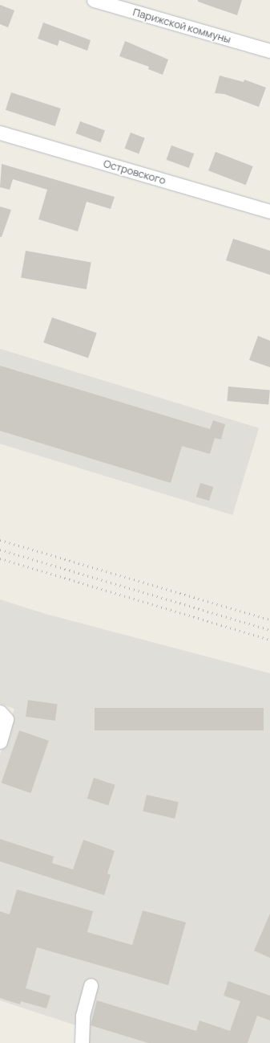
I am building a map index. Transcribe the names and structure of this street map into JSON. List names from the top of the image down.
{
  "streets": {
    "street": ["Парижской коммуны", "Островского"]
  }
}
